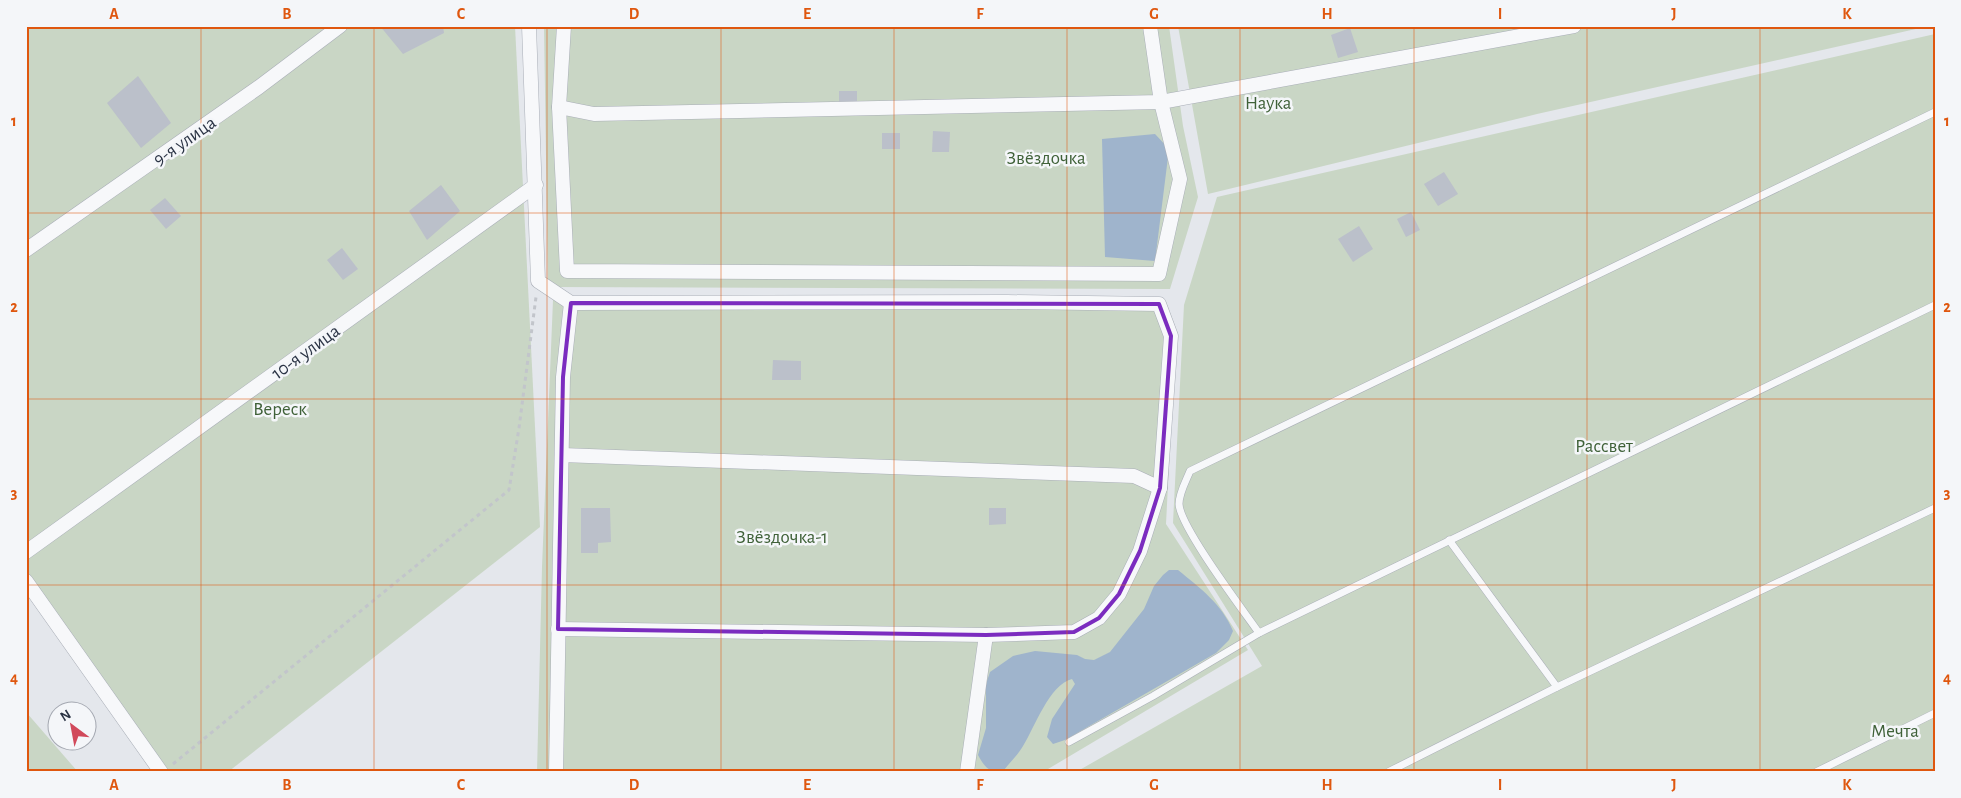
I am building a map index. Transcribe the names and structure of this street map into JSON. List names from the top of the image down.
{
  "streets": {
    "street": ["9-я улица", "10-я улица"]
  },
  "parks": [
    "Наука",
    "Звёздочка",
    "Вереск",
    "Рассвет",
    "Звёздочка-1",
    "Мечта"
  ],
  "north": "top left",
  "grid": {
    "columns": [
      "A",
      "B",
      "C",
      "D",
      "E",
      "F",
      "G",
      "H",
      "I",
      "J",
      "K"
    ],
    "rows": [
      "1",
      "2",
      "3",
      "4"
    ]
  }
}
